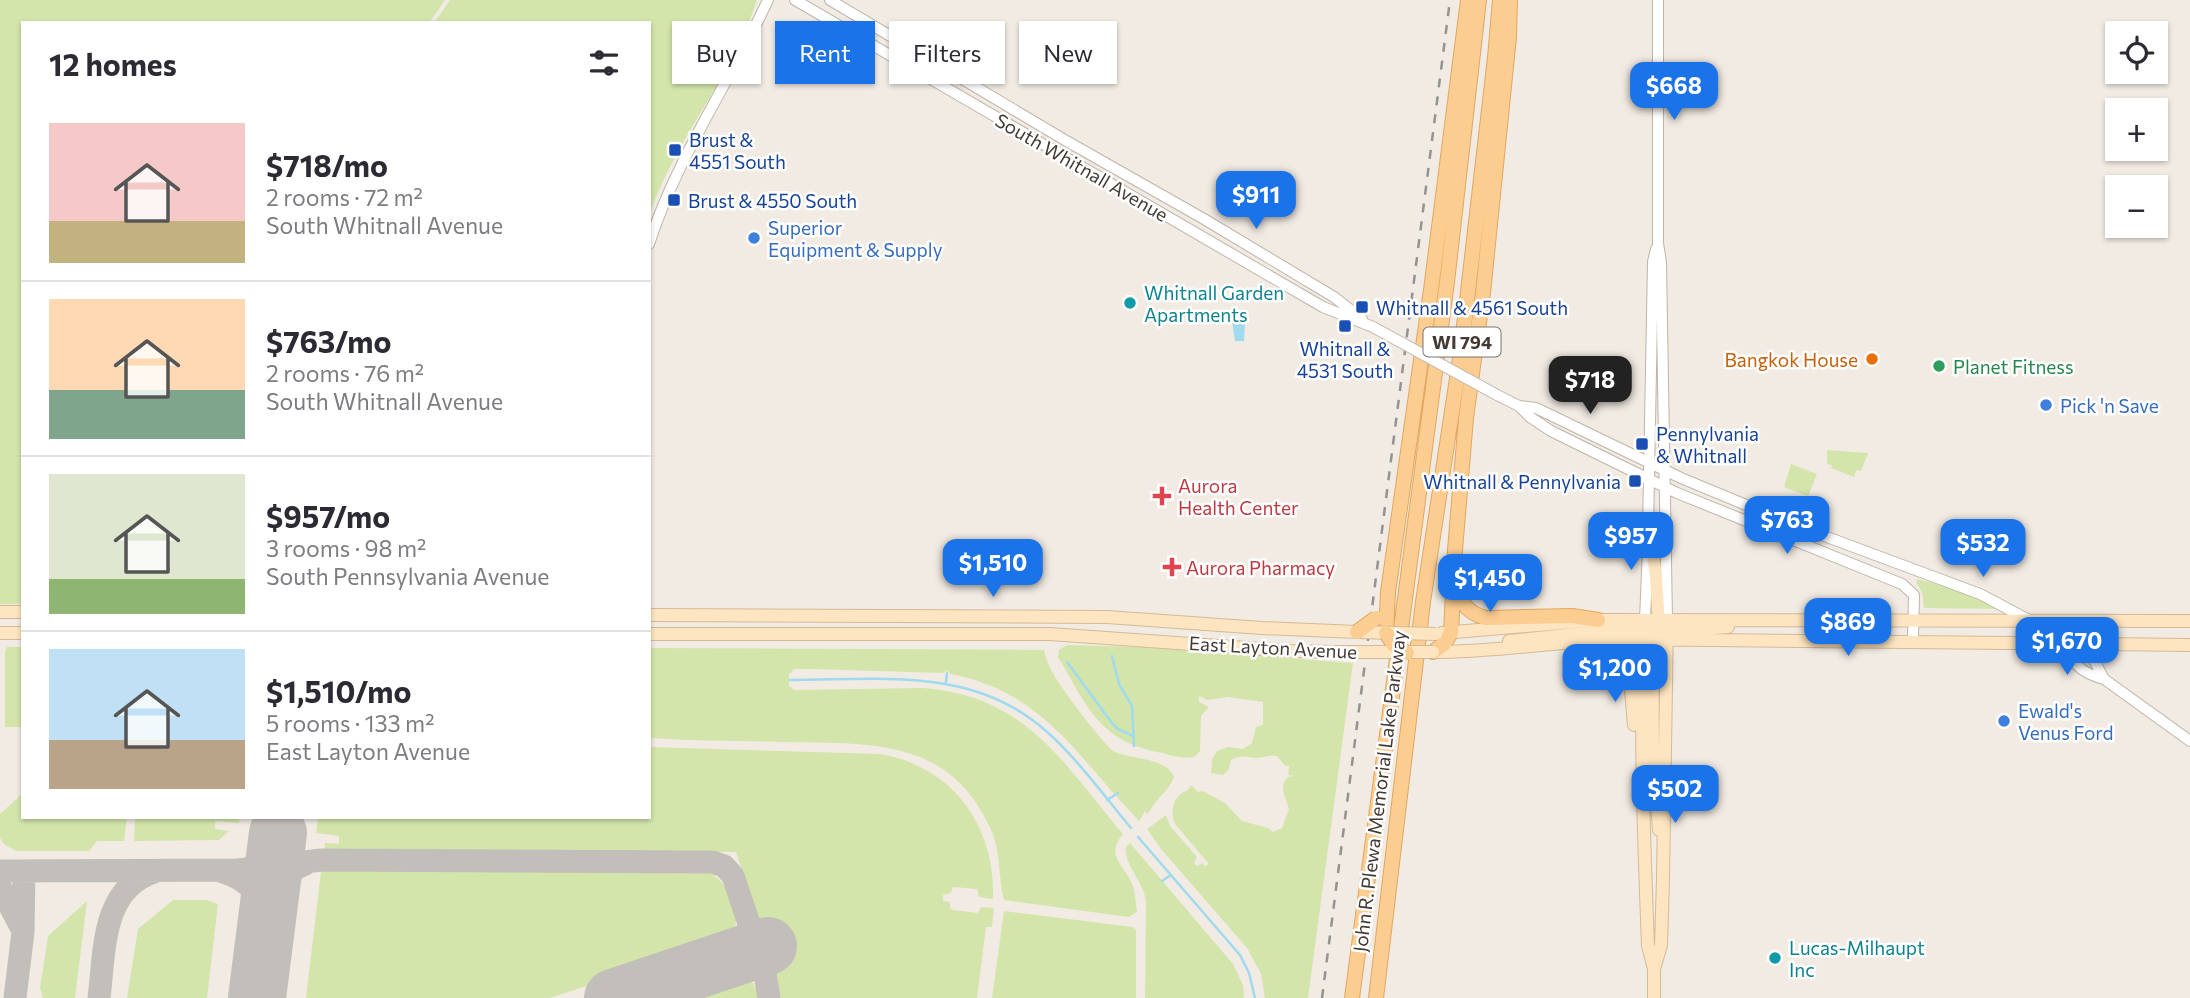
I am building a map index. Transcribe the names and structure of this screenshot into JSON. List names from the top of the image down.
{
  "streets": {
    "main road": ["WI 794", "East Layton Avenue", "John R. Plewa Memorial Lake Parkway"],
    "street": ["South Whitnall Avenue"]
  },
  "crossings": [
    ["South Whitnall Avenue", "East Layton Avenue"]
  ],
  "places": {
    "transit": [
      "Brust & 4551 South",
      "Brust & 4550 South",
      "Whitnall & 4561 South",
      "Whitnall & 4531 South",
      "Pennylvania & Whitnall",
      "Whitnall & Pennylvania"
    ],
    "other": [
      "Superior Equipment & Supply",
      "Whitnall Garden Apartments",
      "Bangkok House",
      "Planet Fitness",
      "Pick 'n Save",
      "Ewald's Venus Ford",
      "Lucas-Milhaupt Inc"
    ],
    "health": ["Aurora Health Center", "Aurora Pharmacy"]
  },
  "page": {
    "map_buttons": ["+", "−"],
    "chip": [
      "Buy",
      "Rent",
      "Filters",
      "New"
    ],
    "heading": "12 homes",
    "price": [
      "$668",
      "$911",
      "$718",
      "$763",
      "$957",
      "$532",
      "$1,510",
      "$1,450",
      "$869",
      "$1,670",
      "$1,200",
      "$502"
    ],
    "list": [
      {
        "name": "$718/mo",
        "note": "2 rooms · 72 m² · South Whitnall Avenue"
      },
      {
        "name": "$763/mo",
        "note": "2 rooms · 76 m² · South Whitnall Avenue"
      },
      {
        "name": "$957/mo",
        "note": "3 rooms · 98 m² · South Pennsylvania Avenue"
      },
      {
        "name": "$1,510/mo",
        "note": "5 rooms · 133 m² · East Layton Avenue"
      }
    ]
  }
}
